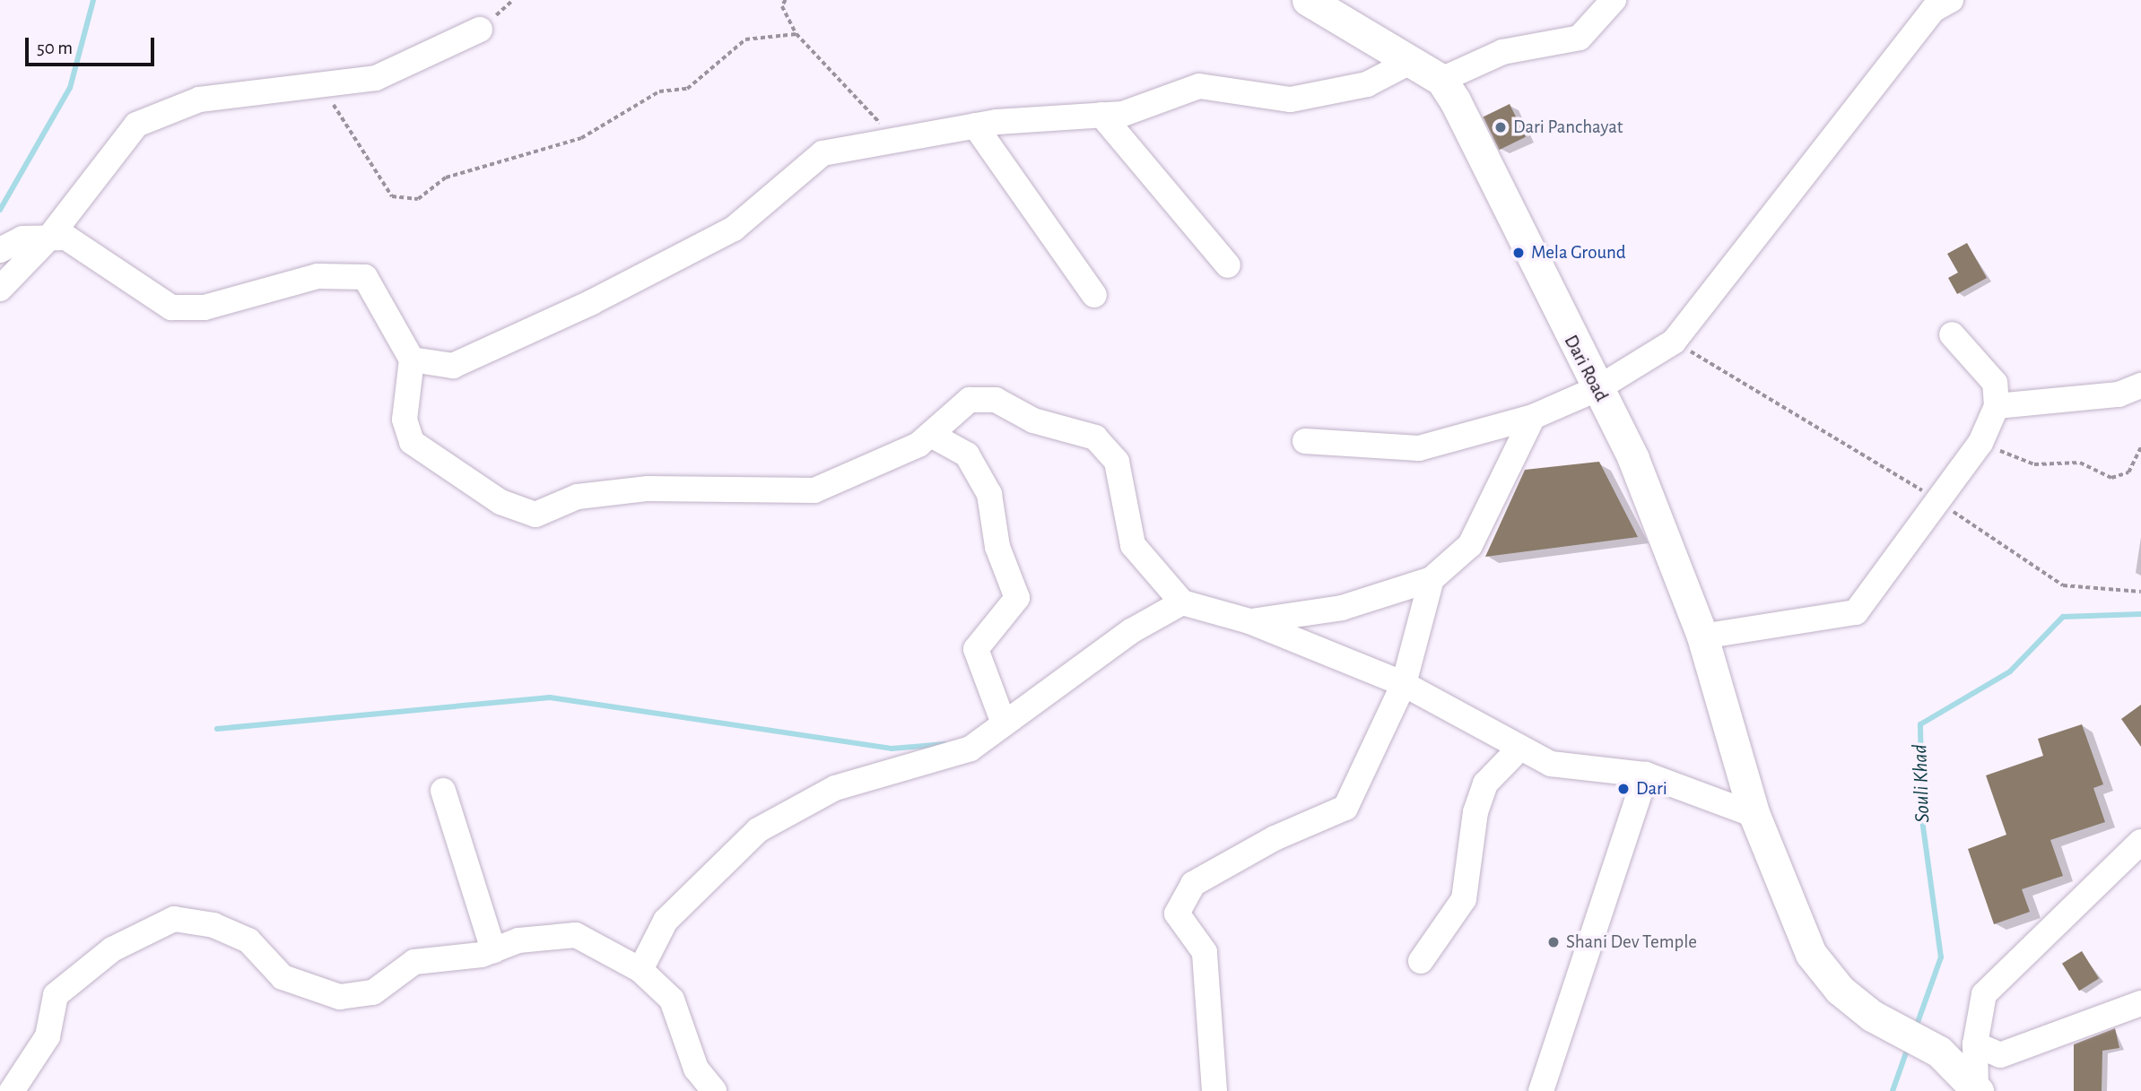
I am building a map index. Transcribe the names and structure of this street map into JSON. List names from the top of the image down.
{
  "streets": {
    "main road": ["Dari Road"]
  },
  "water": ["Souli Khad"],
  "places": [
    "Dari Panchayat",
    "Mela Ground",
    "Dari",
    "Shani Dev Temple"
  ],
  "scale_bar": "50 m"
}
